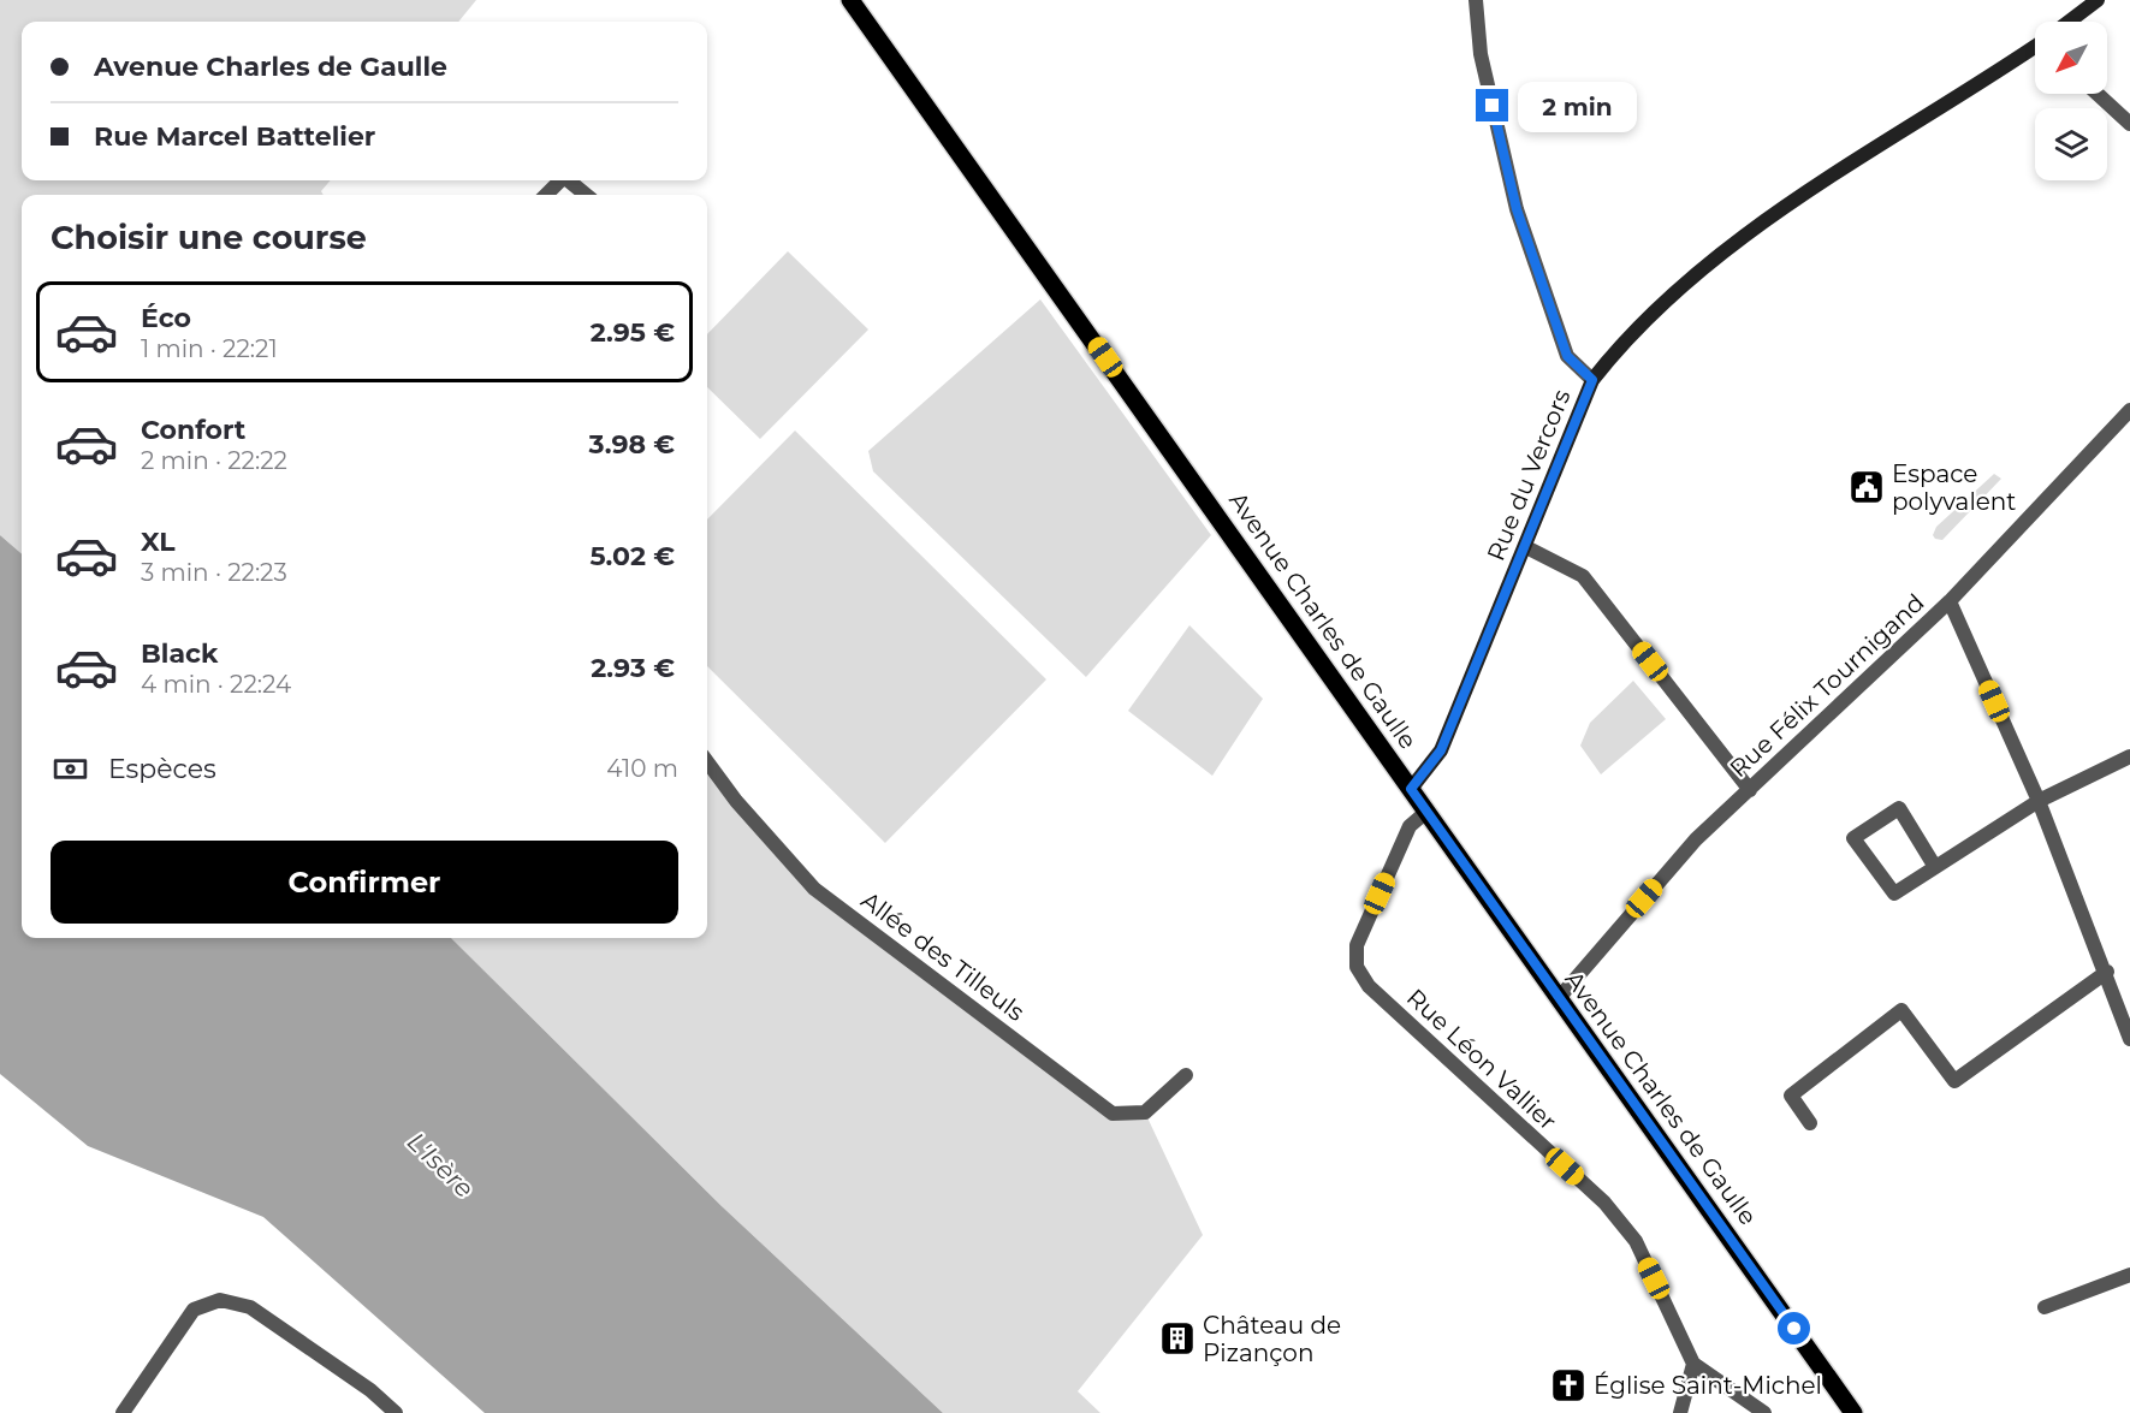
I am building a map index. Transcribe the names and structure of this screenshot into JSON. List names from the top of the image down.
{
  "streets": {
    "main road": ["Avenue Charles de Gaulle"],
    "street": [
      "Rue du Vercors",
      "Rue Félix Tournigand",
      "Allée des Tilleuls",
      "Rue Léon Vallier"
    ]
  },
  "crossings": [
    ["Rue du Vercors", "Avenue Charles de Gaulle"],
    ["Avenue Charles de Gaulle", "Rue Félix Tournigand"],
    ["Avenue Charles de Gaulle", "Rue Léon Vallier"]
  ],
  "water": ["L'Isère"],
  "places": {
    "public building": ["Espace polyvalent"],
    "building": ["Château de Pizançon"],
    "church": ["Église Saint-Michel"]
  },
  "north": "bottom left",
  "page": {
    "banner": ["Avenue Charles de Gaulle", "Rue Marcel Battelier"],
    "bubble": "2 min",
    "heading": "Choisir une course",
    "list": [
      {
        "name": "Éco",
        "note": "1 min · 22:21",
        "value": "2.95 €"
      },
      {
        "name": "Confort",
        "note": "2 min · 22:22",
        "value": "3.98 €"
      },
      {
        "name": "XL",
        "note": "3 min · 22:23",
        "value": "5.02 €"
      },
      {
        "name": "Black",
        "note": "4 min · 22:24",
        "value": "2.93 €"
      }
    ],
    "pay": ["Espèces", "410 m"],
    "buttons": "Confirmer"
  }
}
